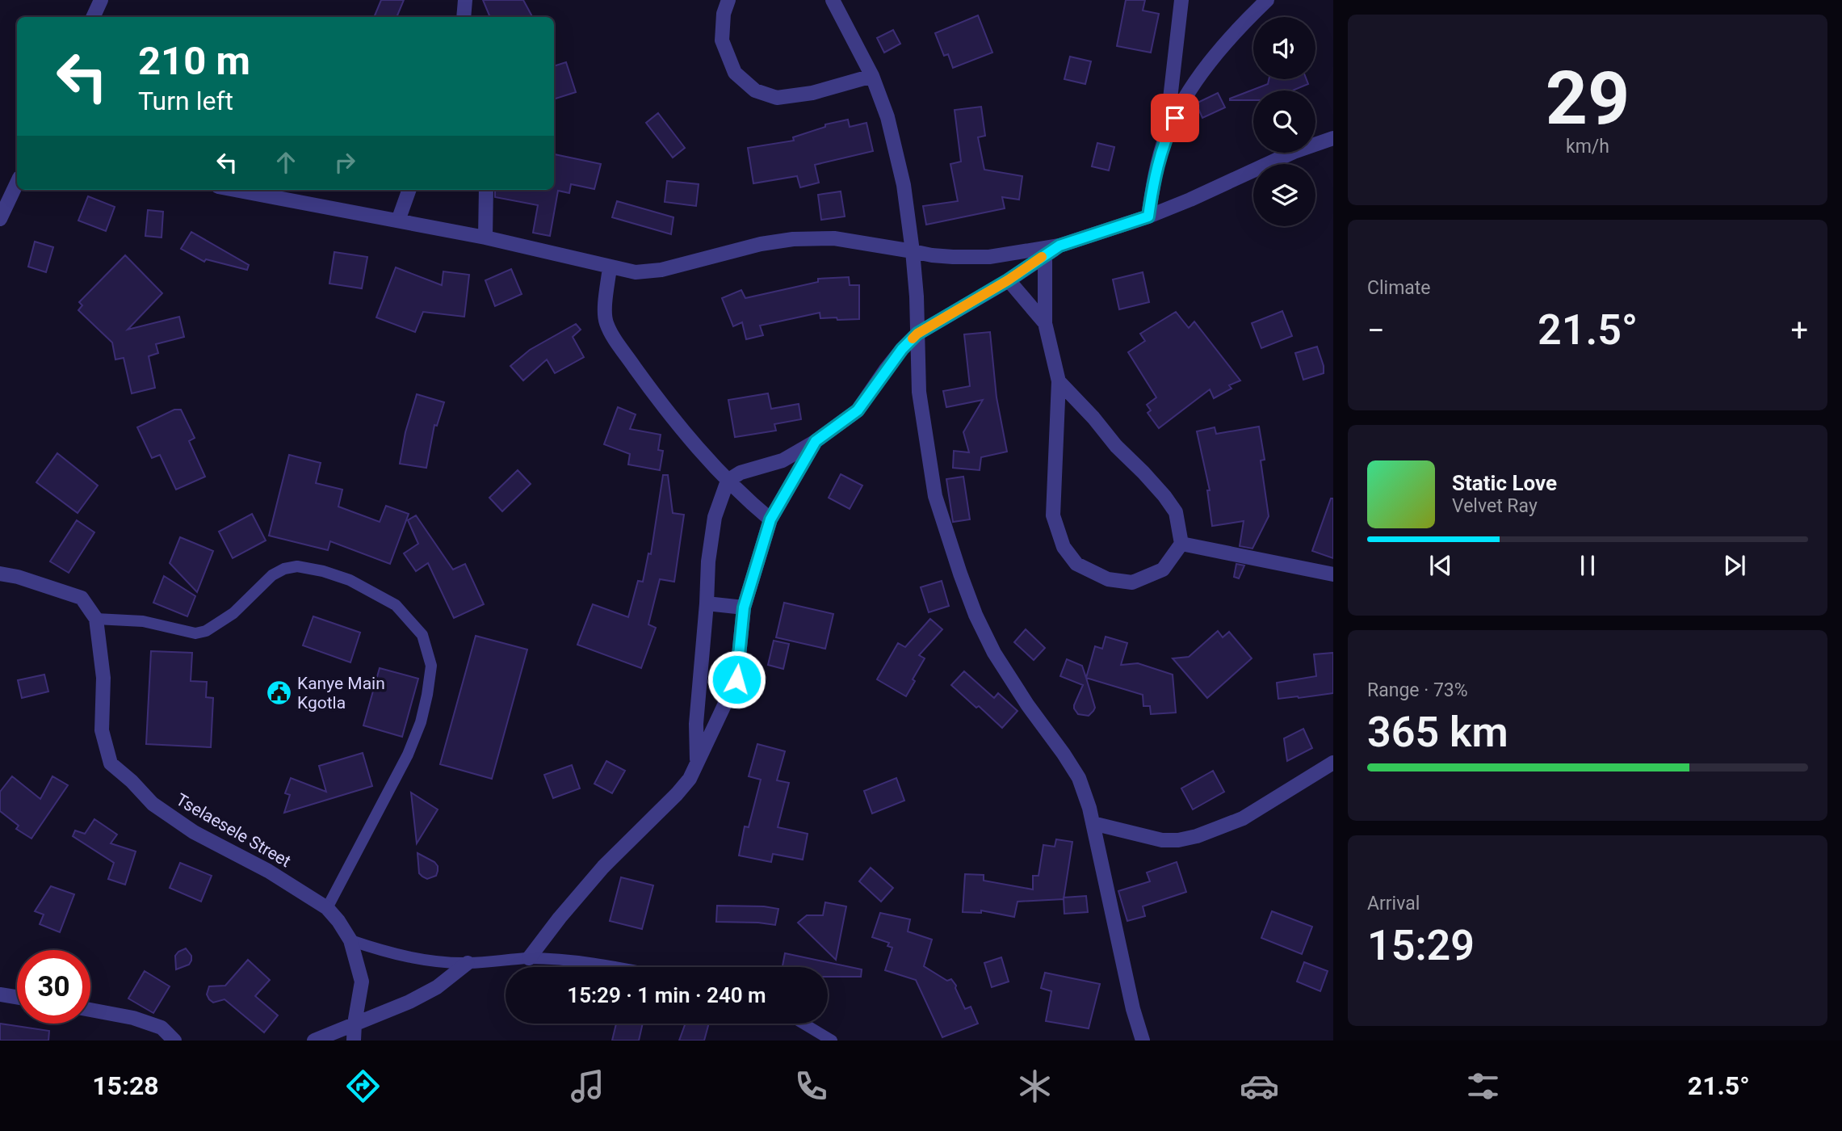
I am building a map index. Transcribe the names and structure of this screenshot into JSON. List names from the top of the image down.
{
  "streets": {
    "street": ["Tselaesele Street"]
  },
  "places": {
    "public building": ["Kanye Main Kgotla"]
  },
  "page": {
    "tile": [
      ["29", "km/h"],
      "Climate",
      ["Range · 73%", "365 km"],
      ["Arrival", "15:29"]
    ],
    "turn": ["210 m", "Turn left"],
    "heat": ["−", "21.5°", "+"],
    "song": ["Static Love", "Velvet Ray"],
    "limit": "30",
    "trip": "15:29 · 1 min · 240 m",
    "tabs": ["15:28", "21.5°"]
  }
}
